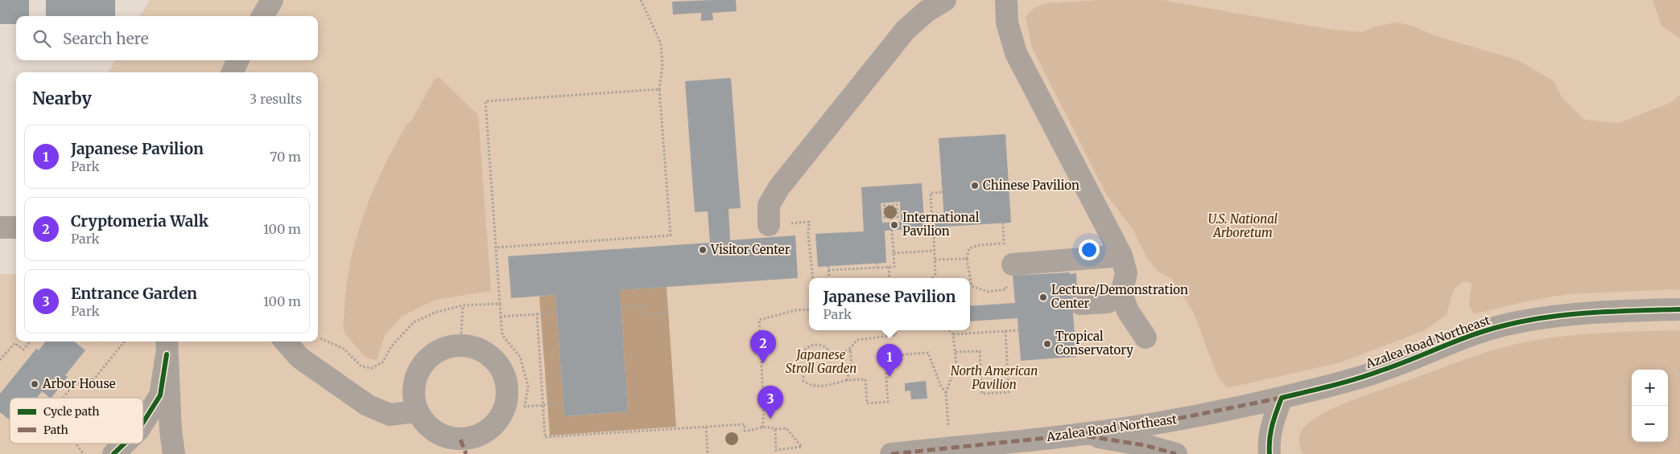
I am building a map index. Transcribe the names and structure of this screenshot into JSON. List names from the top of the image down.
{
  "streets": {
    "street": ["Azalea Road Northeast"]
  },
  "parks": ["U.S. National Arboretum", "Japanese Stroll Garden", "North American Pavilion"],
  "places": [
    "Chinese Pavilion",
    "International Pavilion",
    "Visitor Center",
    "Lecture/Demonstration Center",
    "Tropical Conservatory",
    "Arbor House"
  ],
  "legend": ["Cycle path", "Path"],
  "page": {
    "search": "Search here",
    "heading": ["Nearby", "3 results"],
    "list": [
      {
        "mark": "1",
        "name": "Japanese Pavilion",
        "note": "Park",
        "value": "70 m"
      },
      {
        "mark": "2",
        "name": "Cryptomeria Walk",
        "note": "Park",
        "value": "100 m"
      },
      {
        "mark": "3",
        "name": "Entrance Garden",
        "note": "Park",
        "value": "100 m"
      }
    ],
    "popup": ["Japanese Pavilion", "Park"],
    "pins": ["2", "1", "3"],
    "map_buttons": ["+", "−"]
  }
}
